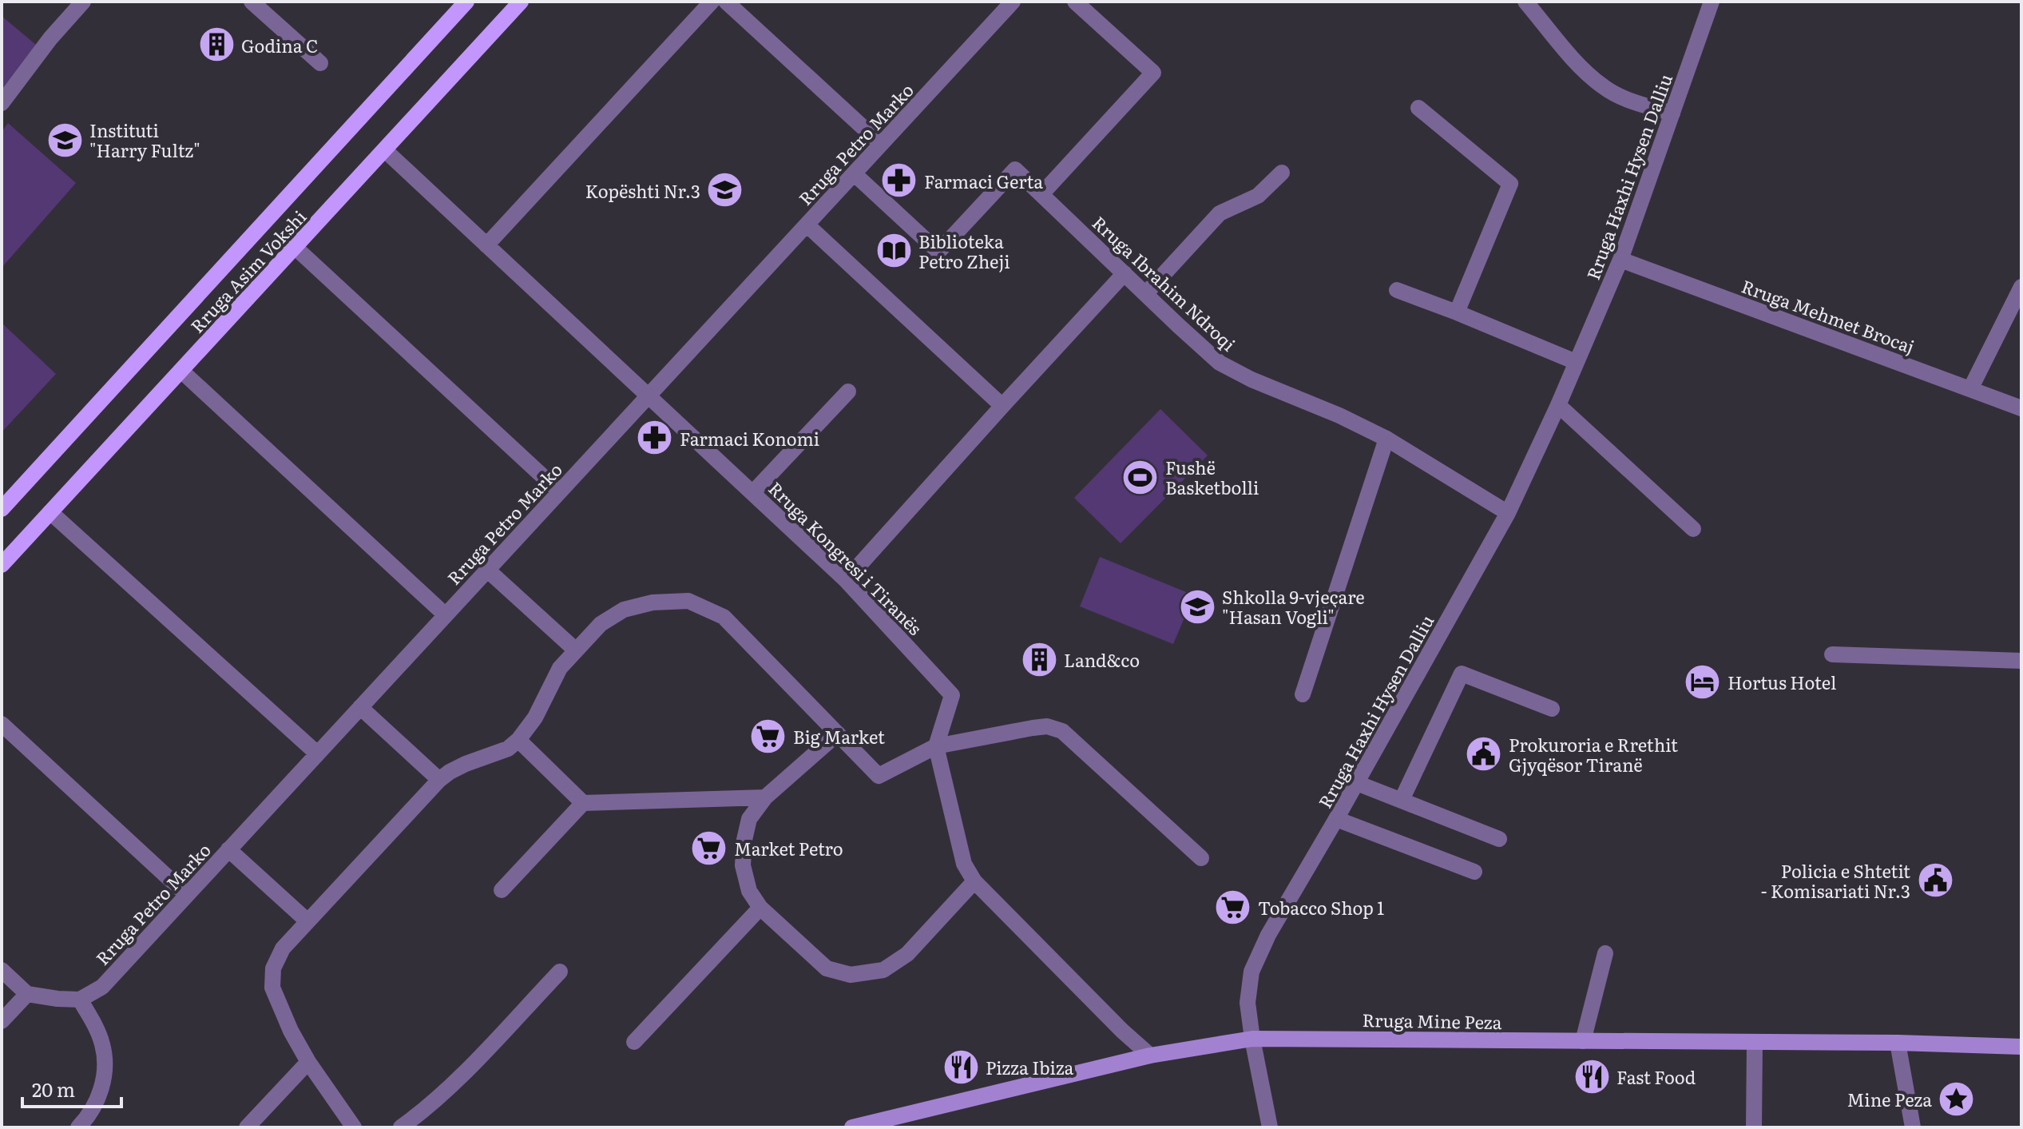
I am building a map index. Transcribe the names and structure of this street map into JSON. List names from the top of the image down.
{
  "streets": {
    "main road": ["Rruga Asim Vokshi", "Rruga Mine Peza"],
    "street": [
      "Rruga Petro Marko",
      "Rruga Haxhi Hysen Dalliu",
      "Rruga Ibrahim Ndroqi",
      "Rruga Mehmet Brocaj",
      "Rruga Kongresi i Tiranës"
    ]
  },
  "crossings": [
    ["Rruga Petro Marko", "Rruga Ibrahim Ndroqi"],
    ["Rruga Petro Marko", "Rruga Kongresi i Tiranës"],
    ["Rruga Haxhi Hysen Dalliu", "Rruga Ibrahim Ndroqi"],
    ["Rruga Haxhi Hysen Dalliu", "Rruga Mehmet Brocaj"],
    ["Rruga Haxhi Hysen Dalliu", "Rruga Mine Peza"],
    ["Rruga Asim Vokshi", "Rruga Kongresi i Tiranës"]
  ],
  "places": {
    "building": ["Godina C", "Land&co"],
    "school or university": ["Instituti \"Harry Fultz\"", "Kopështi Nr.3", "Shkolla 9-vjeçare \"Hasan Vogli\""],
    "pharmacy": ["Farmaci Gerta", "Farmaci Konomi"],
    "library": ["Biblioteka Petro Zheji"],
    "sports": ["Fushë Basketbolli"],
    "hotel": ["Hortus Hotel"],
    "supermarket": ["Big Market", "Market Petro", "Tobacco Shop 1"],
    "public building": ["Prokuroria e Rrethit Gjyqësor Tiranë", "Policia e Shtetit - Komisariati Nr.3"],
    "restaurant": ["Pizza Ibiza", "Fast Food"],
    "place": ["Mine Peza"]
  },
  "scale_bar": "20 m"
}
